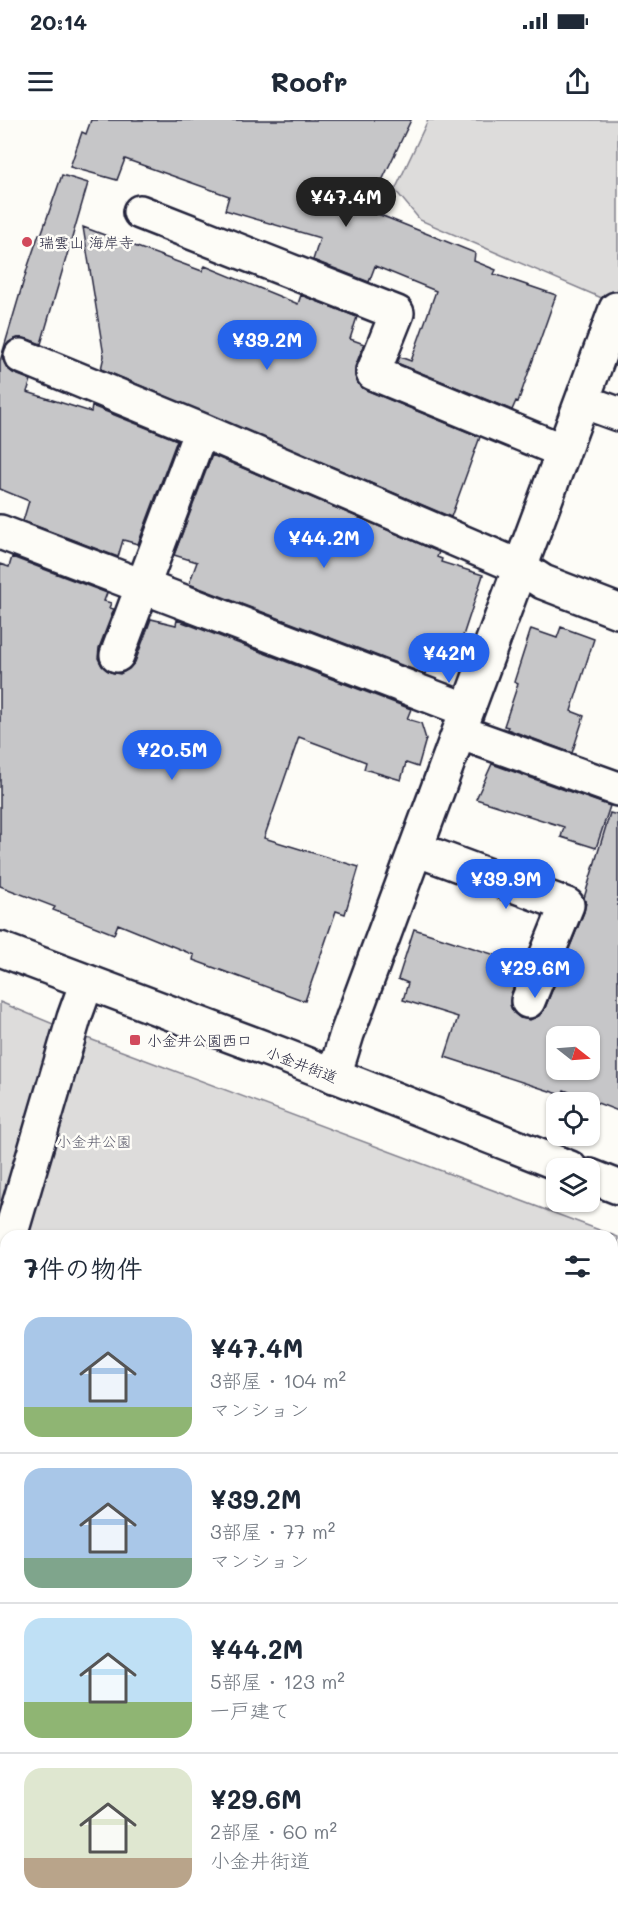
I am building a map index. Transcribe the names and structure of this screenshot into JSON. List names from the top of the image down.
{
  "streets": {
    "street": ["小金井街道"]
  },
  "parks": ["小金井公園"],
  "places": {
    "other": ["瑞雲山 海岸寺"],
    "transit": ["小金井公園西口"]
  },
  "north": "right",
  "page": {
    "status": "20:14",
    "header": "Roofr",
    "price": [
      "¥47.4M",
      "¥39.2M",
      "¥44.2M",
      "¥42M",
      "¥20.5M",
      "¥39.9M",
      "¥29.6M"
    ],
    "heading": "7件の物件",
    "list": [
      {
        "name": "¥47.4M",
        "note": "3部屋 · 104 m² · マンション"
      },
      {
        "name": "¥39.2M",
        "note": "3部屋 · 77 m² · マンション"
      },
      {
        "name": "¥44.2M",
        "note": "5部屋 · 123 m² · 一戸建て"
      },
      {
        "name": "¥29.6M",
        "note": "2部屋 · 60 m² · 小金井街道"
      }
    ]
  }
}
